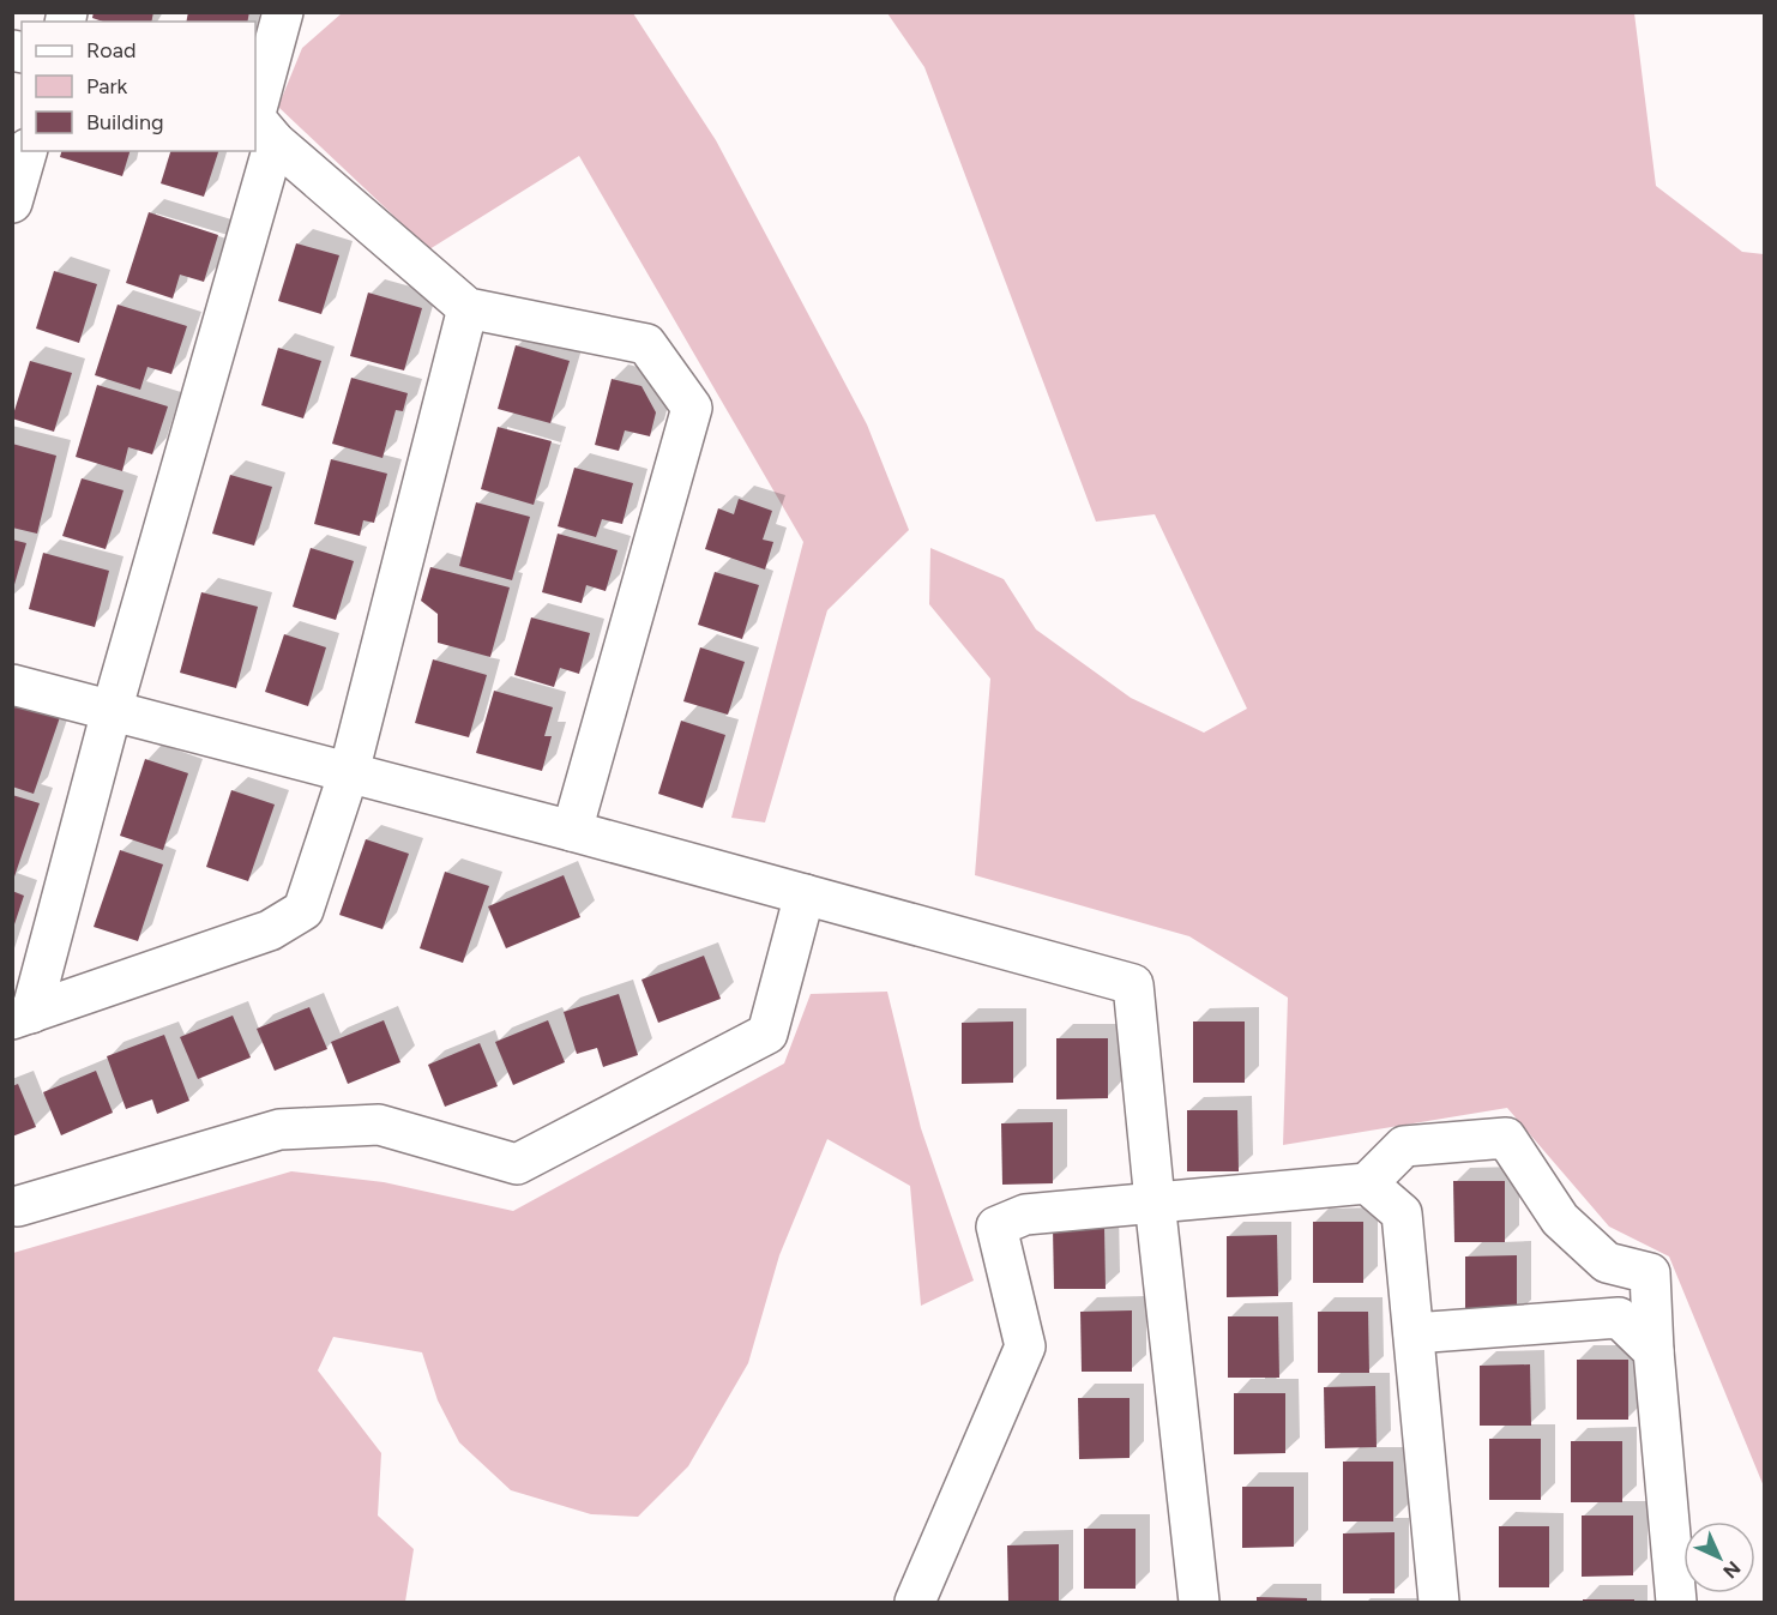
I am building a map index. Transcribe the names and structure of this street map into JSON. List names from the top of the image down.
{
  "legend": ["Road", "Park", "Building"],
  "north": "bottom right"
}
